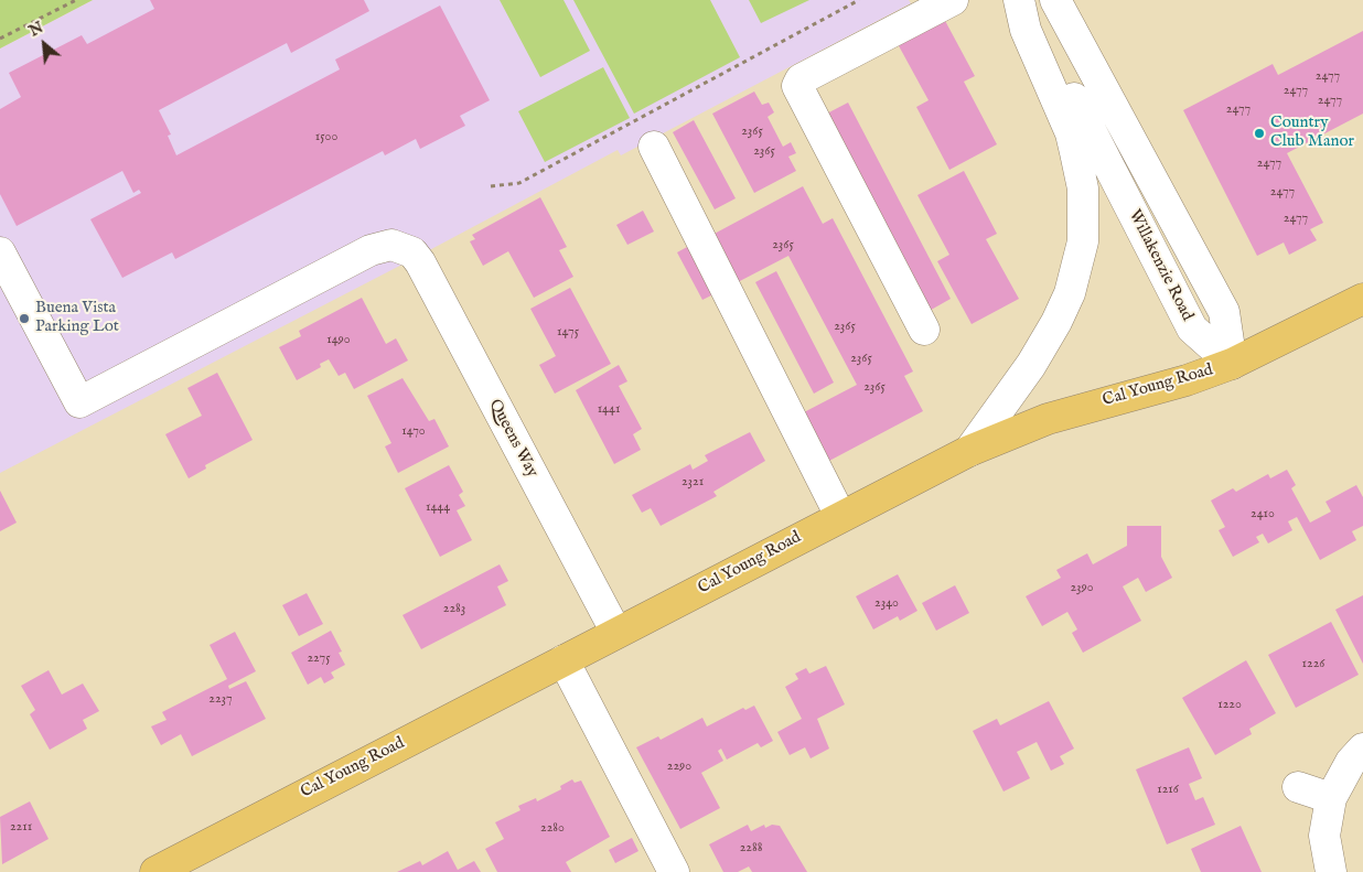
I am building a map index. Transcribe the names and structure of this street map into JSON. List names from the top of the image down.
{
  "streets": {
    "main road": ["Cal Young Road"],
    "street": ["Willakenzie Road", "Queens Way"]
  },
  "crossings": [
    ["Willakenzie Road", "Cal Young Road"],
    ["Cal Young Road", "Queens Way"]
  ],
  "places": ["Country Club Manor", "Buena Vista Parking Lot"],
  "house_numbers": [
    "2477",
    "2477",
    "2477",
    "2477",
    "2365",
    "1500",
    "2365",
    "2477",
    "2477",
    "2477",
    "2365",
    "2365",
    "1475",
    "1490",
    "2365",
    "2365",
    "1441",
    "1470",
    "2321",
    "1444",
    "2410",
    "2390",
    "2340",
    "2283",
    "2275",
    "1226",
    "2237",
    "1220",
    "2290",
    "1216",
    "2211",
    "2280",
    "2288"
  ],
  "north": "top left"
}
